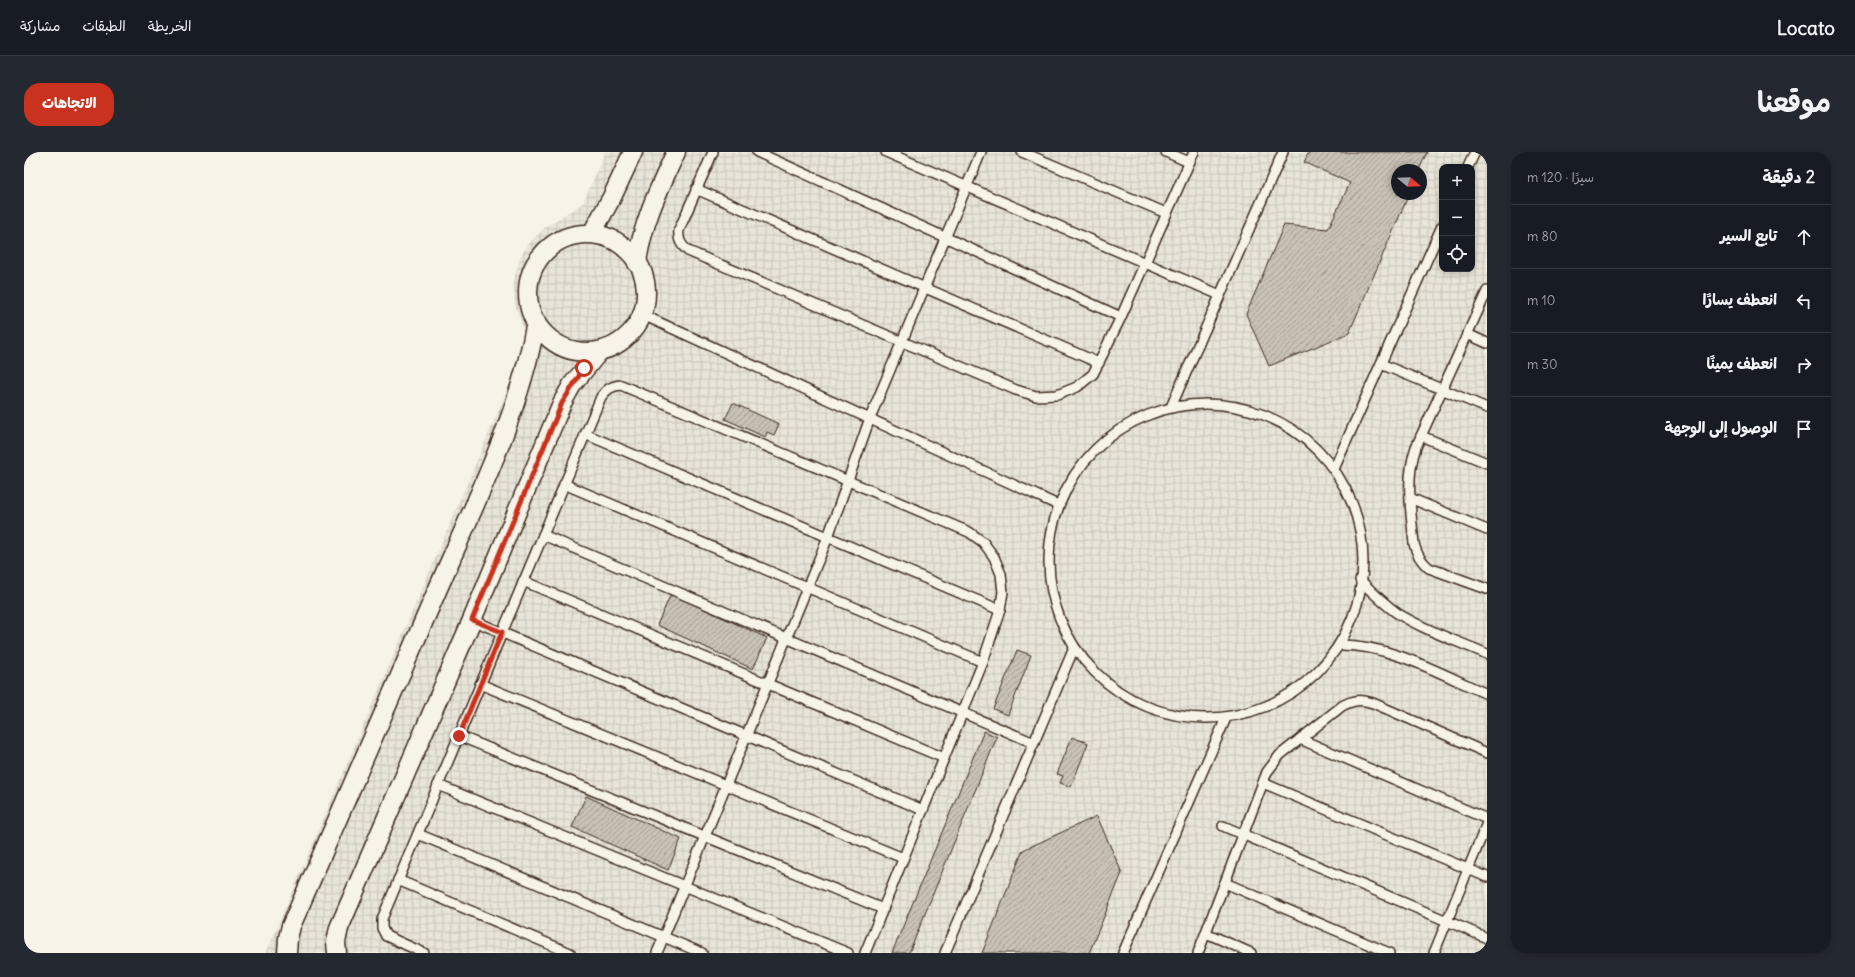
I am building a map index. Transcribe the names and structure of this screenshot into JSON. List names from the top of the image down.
{
  "north": "right",
  "page": {
    "header": "Locato",
    "nav": ["الخريطة", "الطبقات", "مشاركة"],
    "title": "موقعنا",
    "buttons": "الاتجاهات",
    "heading": ["2 دقيقة", "سيرًا · 120 m"],
    "map_buttons": ["+", "−"],
    "list": [
      ["تابع السير", "80 m"],
      ["انعطف يسارًا", "10 m"],
      ["انعطف يمينًا", "30 m"],
      "الوصول إلى الوجهة"
    ]
  }
}
